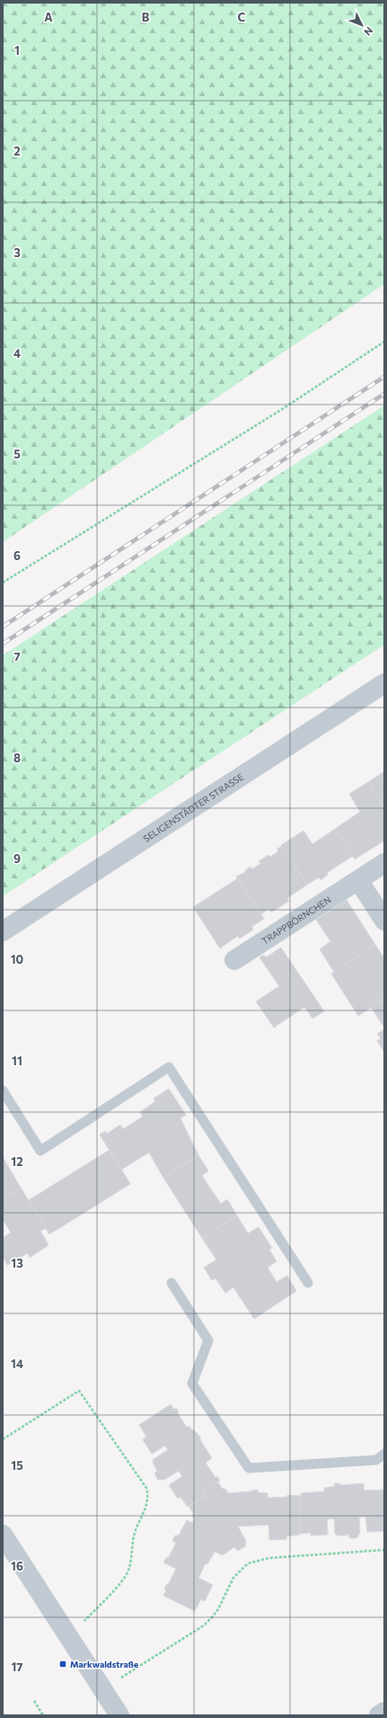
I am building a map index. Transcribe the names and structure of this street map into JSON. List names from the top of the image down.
{
  "streets": {
    "street": ["SELIGENSTÄDTER STRASSE", "TRAPPBÖRNCHEN"]
  },
  "places": {
    "transit": ["Markwaldstraße"]
  },
  "north": "bottom right",
  "grid": {
    "columns": ["A", "B", "C"],
    "rows": [
      "1",
      "2",
      "3",
      "4",
      "5",
      "6",
      "7",
      "8",
      "9",
      "10",
      "11",
      "12",
      "13",
      "14",
      "15",
      "16",
      "17"
    ]
  }
}
